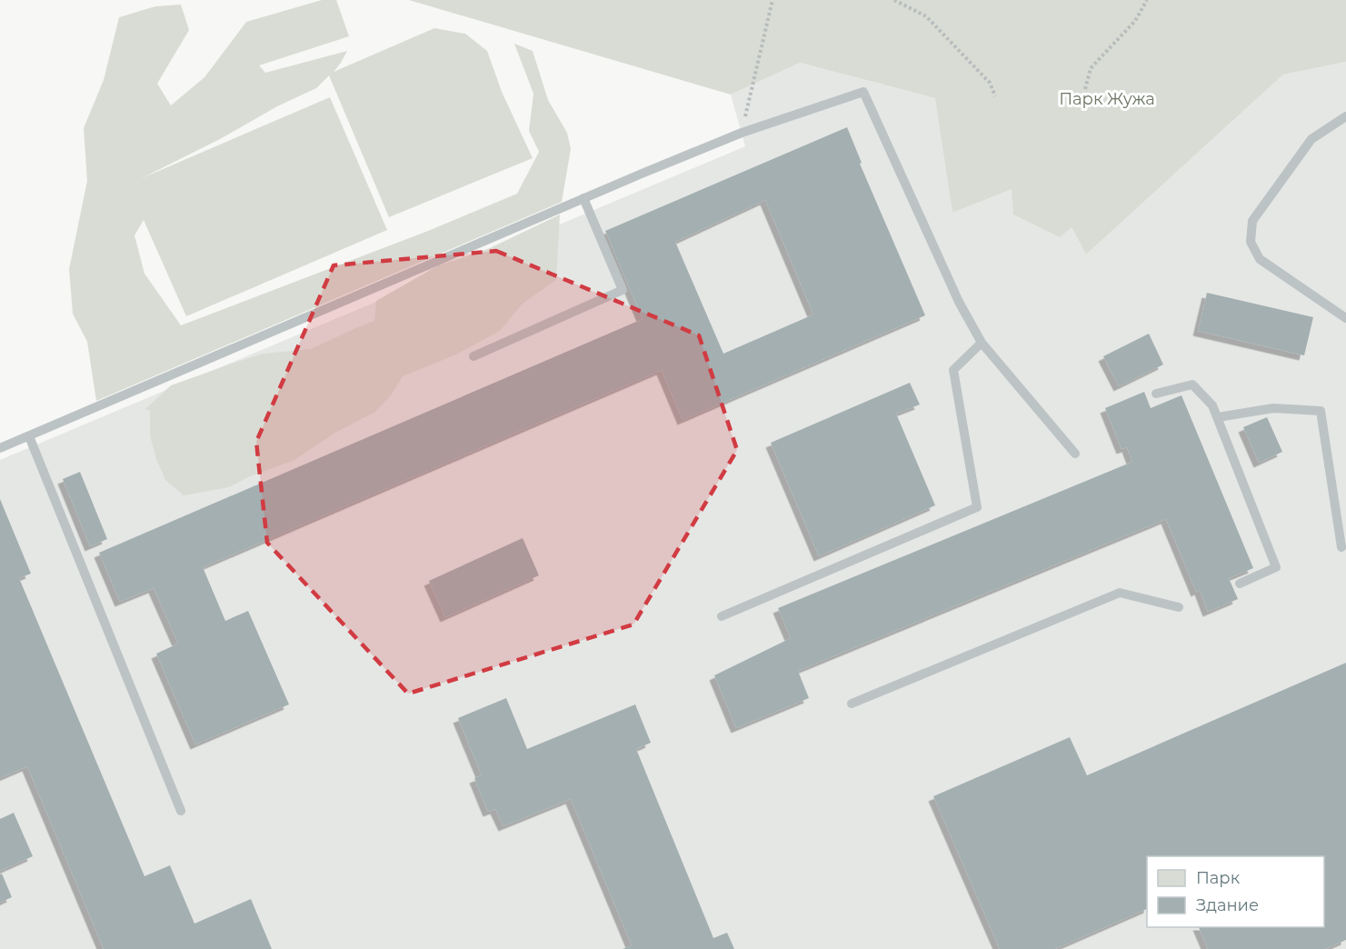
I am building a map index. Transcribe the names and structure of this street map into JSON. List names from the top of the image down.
{
  "parks": ["Парк Жужа"],
  "legend": ["Парк", "Здание"]
}
